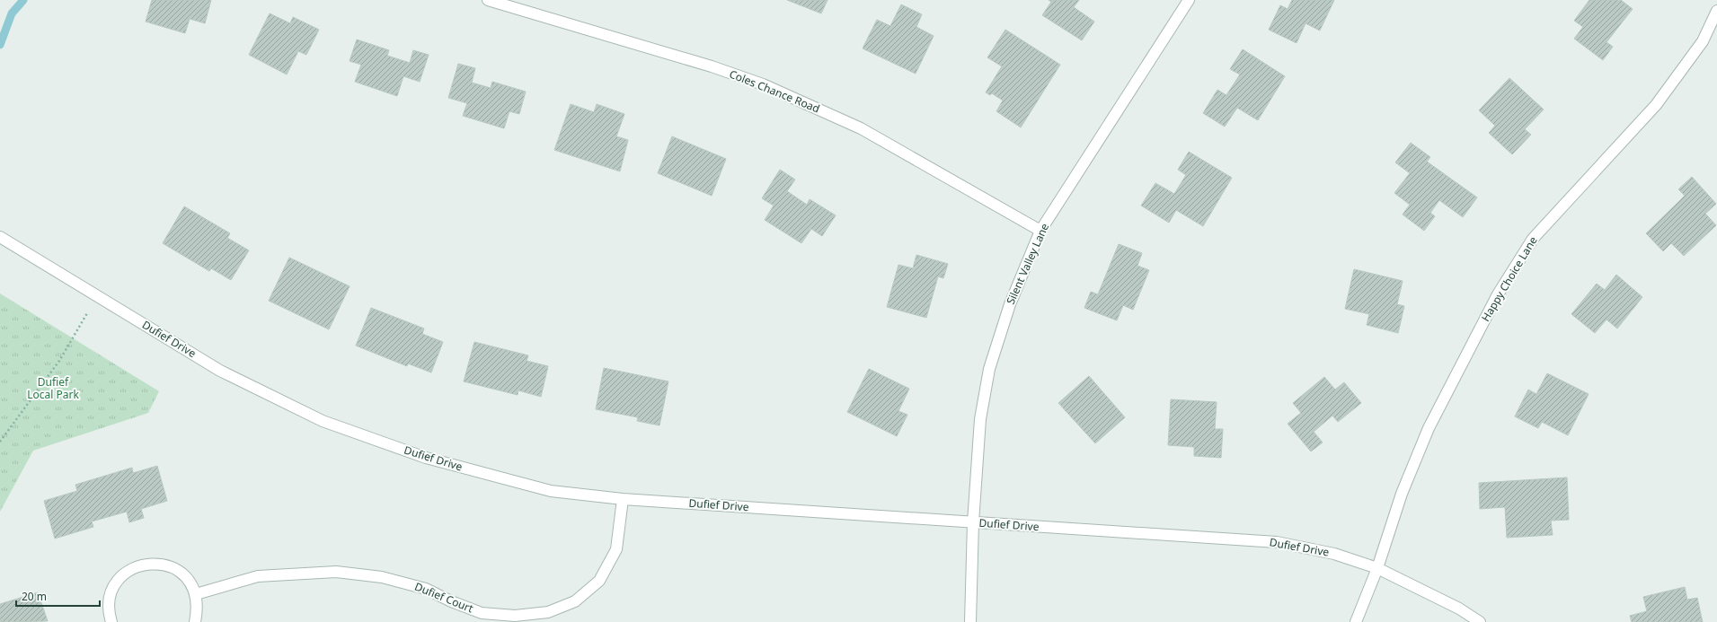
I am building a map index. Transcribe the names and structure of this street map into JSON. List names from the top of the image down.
{
  "streets": {
    "street": [
      "Coles Chance Road",
      "Silent Valley Lane",
      "Happy Choice Lane",
      "Dufief Drive",
      "Dufief Court"
    ]
  },
  "crossings": [
    ["Coles Chance Road", "Silent Valley Lane"],
    ["Silent Valley Lane", "Dufief Drive"],
    ["Happy Choice Lane", "Dufief Drive"],
    ["Dufief Drive", "Dufief Court"]
  ],
  "parks": ["Dufief Local Park"],
  "scale_bar": "20 m"
}
